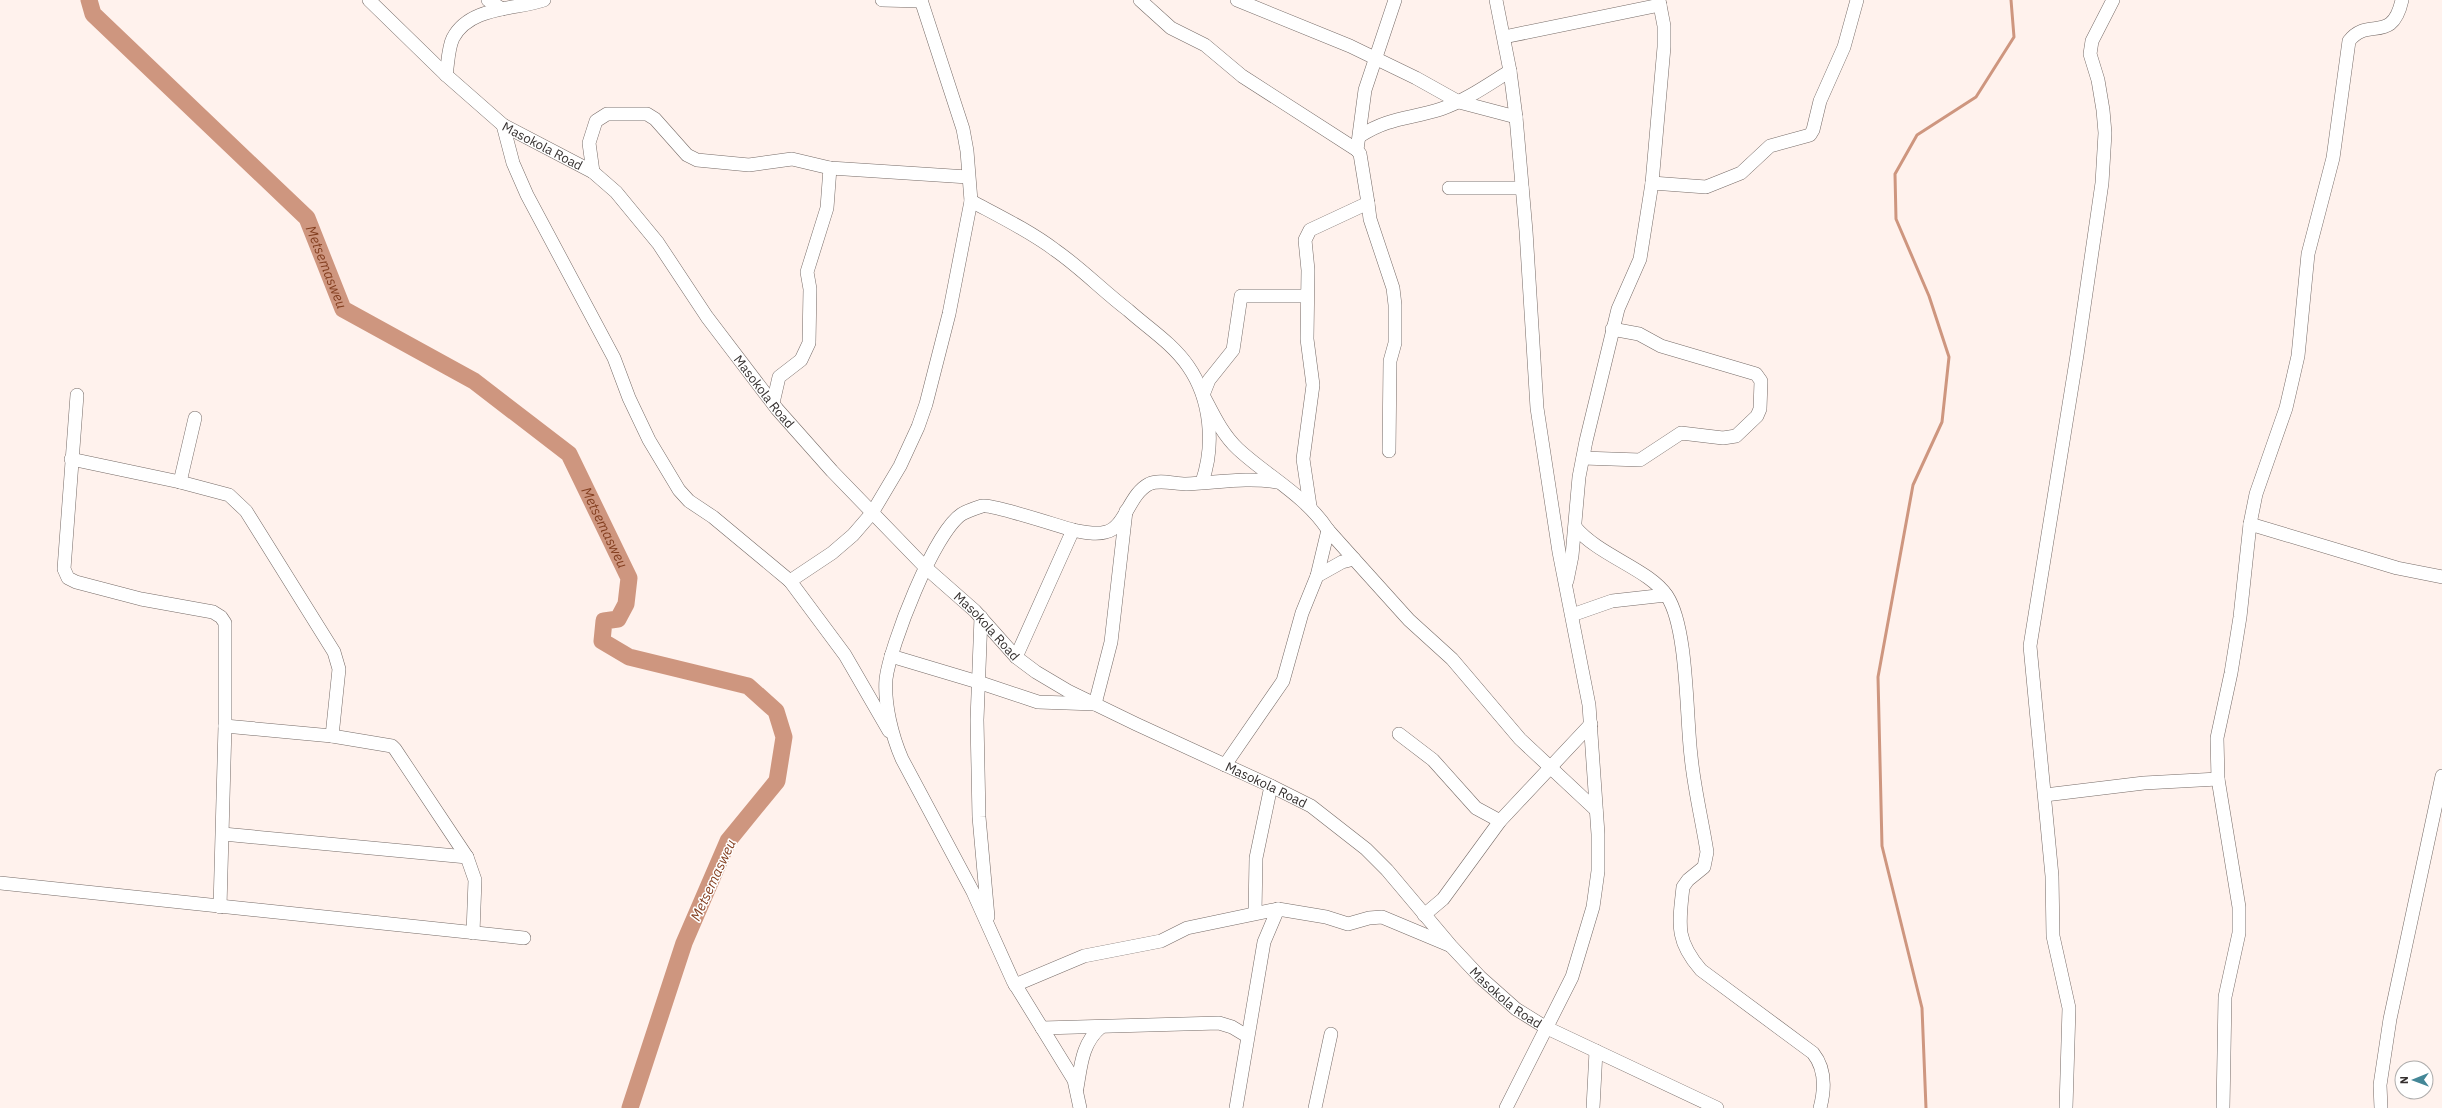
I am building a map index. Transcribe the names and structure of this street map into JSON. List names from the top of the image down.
{
  "streets": {
    "street": ["Masokola Road"]
  },
  "water": ["Metsemasweu"],
  "north": "left"
}
